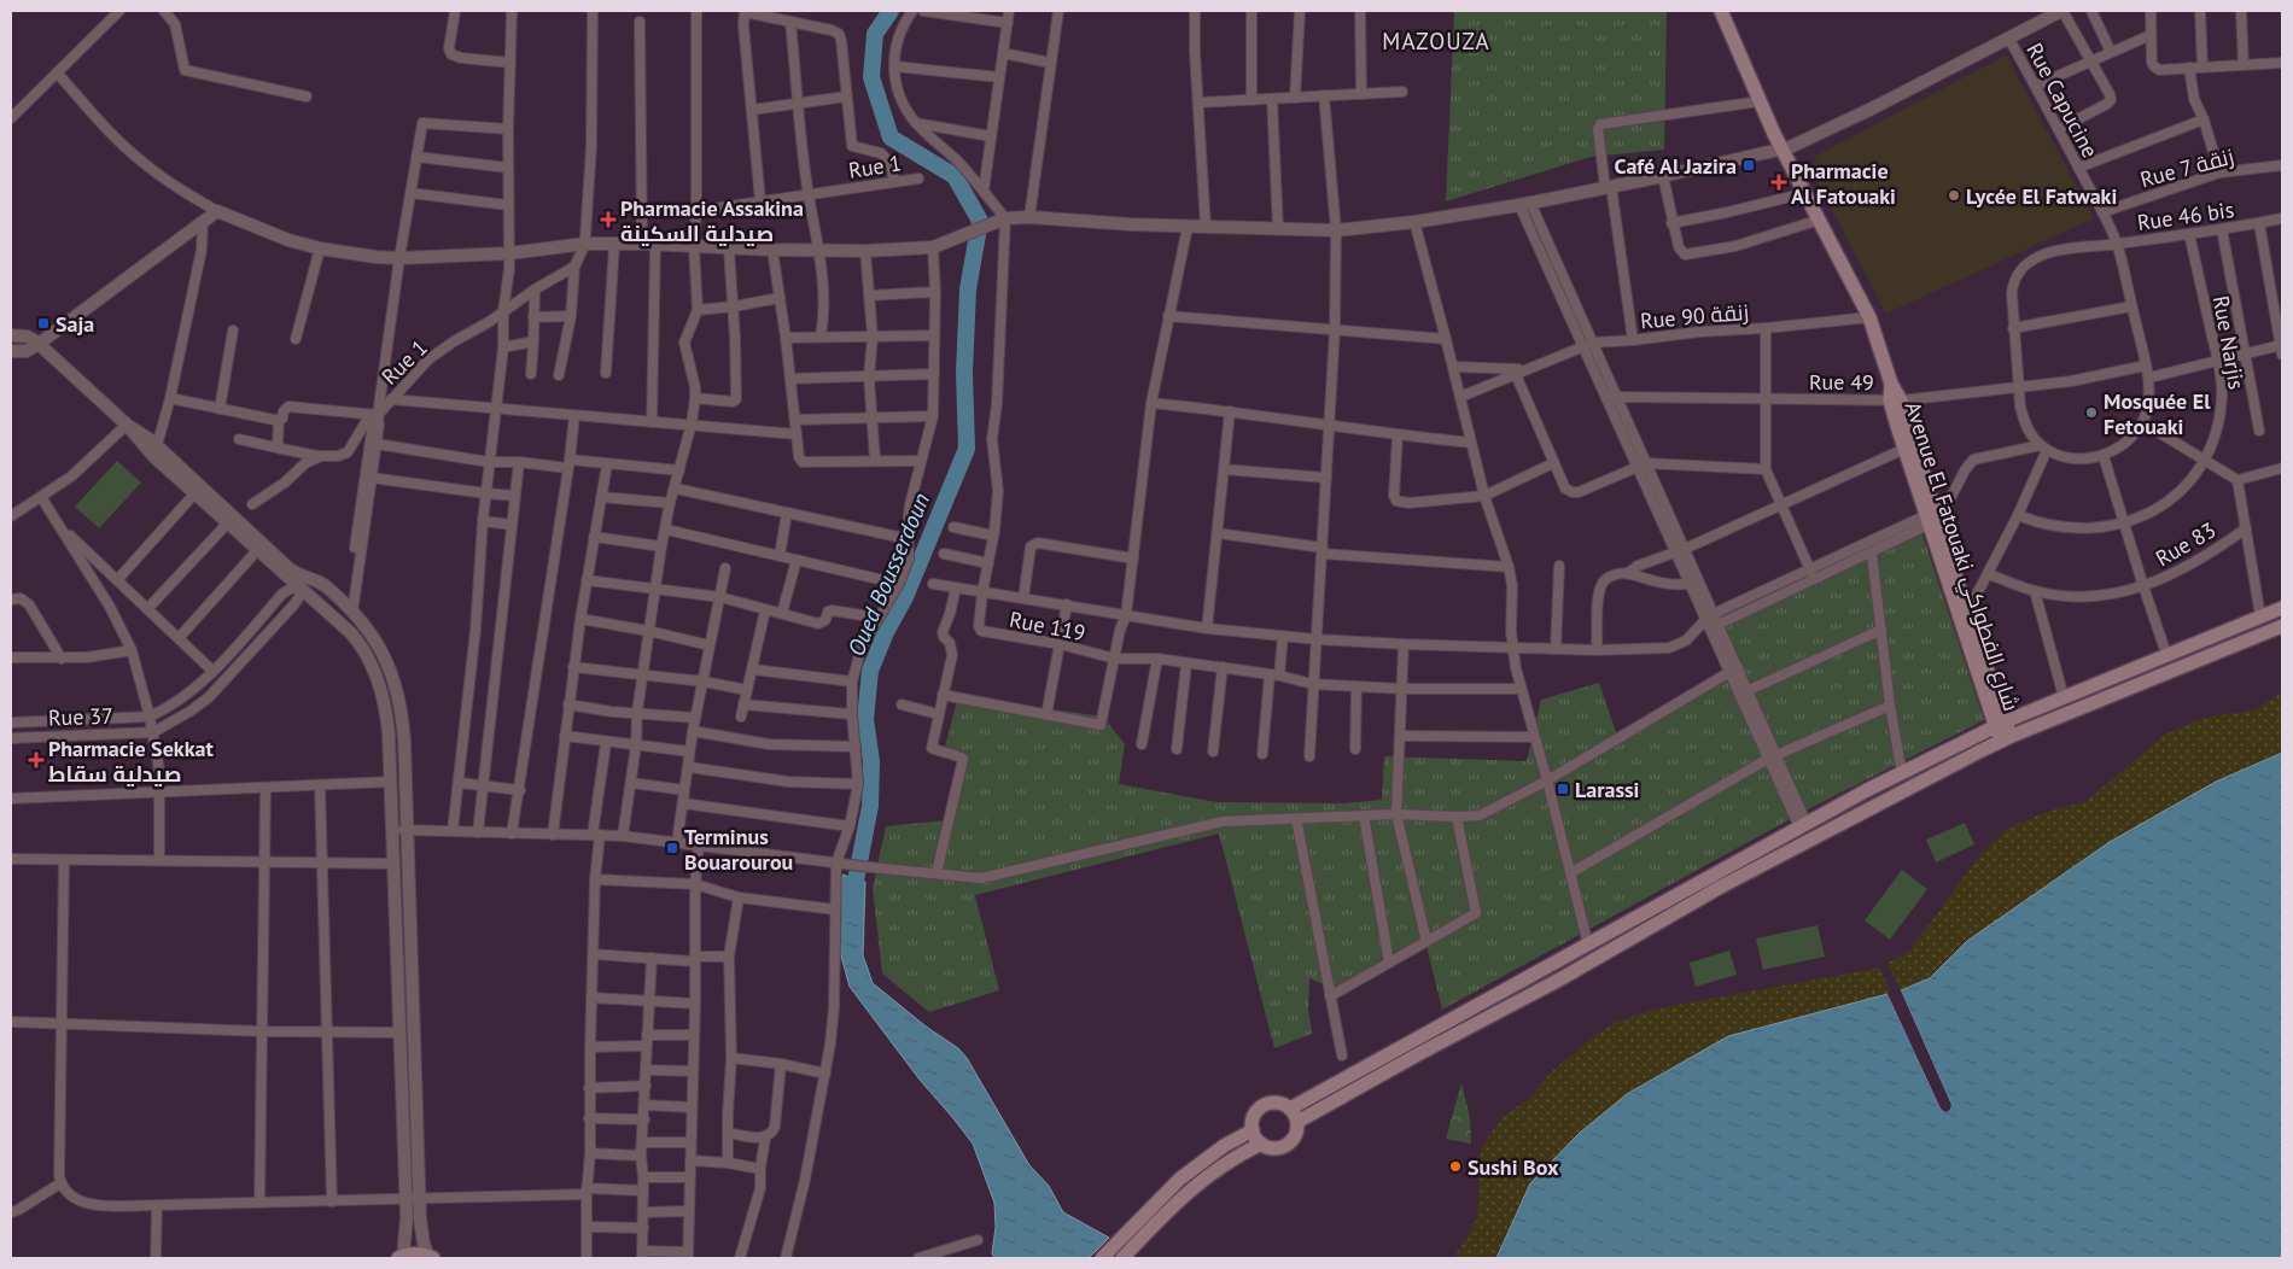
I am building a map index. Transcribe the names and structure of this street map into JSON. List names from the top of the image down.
{
  "streets": {
    "main road": ["Avenue El Fatouaki شارع الفطواكي"],
    "street": [
      "Rue Capucine",
      "Rue 1",
      "Rue 7 زنقة",
      "Rue 46 bis",
      "Rue 90 زنقة",
      "Rue Narjis",
      "Rue 49",
      "Rue 83",
      "Rue 119",
      "Rue 37"
    ]
  },
  "crossings": [
    ["Rue Capucine", "Rue 7 زنقة"],
    ["Rue Capucine", "Rue 46 bis"],
    ["Rue Capucine", "Rue 49"],
    ["Rue 46 bis", "Rue Narjis"],
    ["Rue 46 bis", "Rue 49"],
    ["Rue 90 زنقة", "Avenue El Fatouaki شارع الفطواكي"],
    ["Rue 49", "Avenue El Fatouaki شارع الفطواكي"]
  ],
  "districts": ["MAZOUZA"],
  "water": ["Oued Bousserdoun"],
  "places": {
    "transit": [
      "Café Al Jazira",
      "Saja",
      "Larassi",
      "Terminus Bouarourou"
    ],
    "health": ["Pharmacie Al Fatouaki", "Pharmacie Assakina صيدلية السكينة", "Pharmacie Sekkat صيدلية سقاط"],
    "other": ["Lycée El Fatwaki", "Mosquée El Fetouaki", "Sushi Box"]
  }
}
